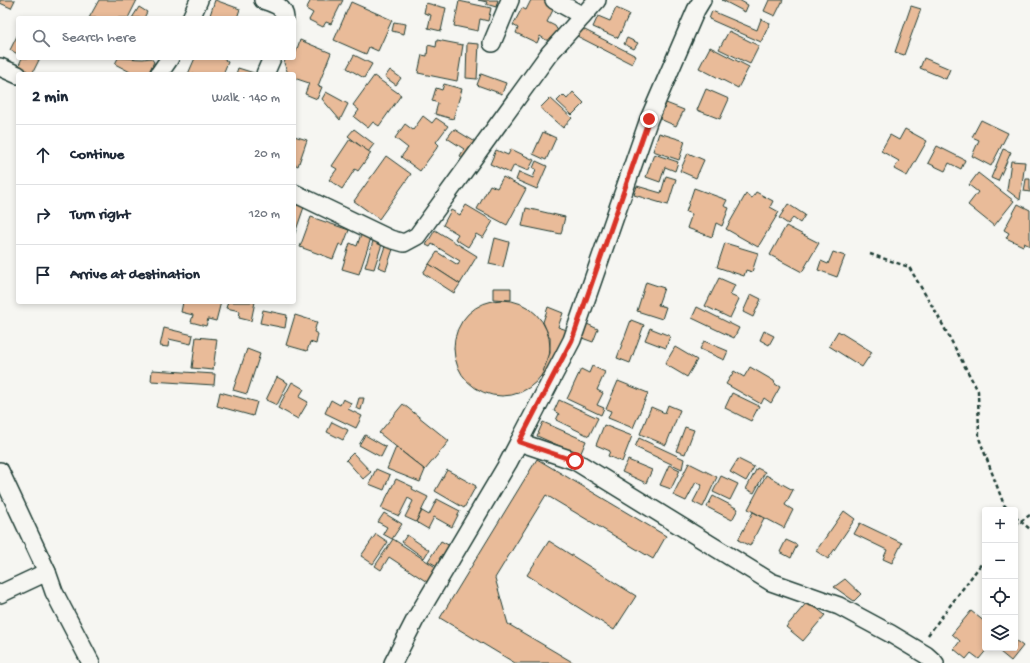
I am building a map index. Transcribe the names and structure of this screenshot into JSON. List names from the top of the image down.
{
  "page": {
    "search": "Search here",
    "heading": ["2 min", "Walk · 140 m"],
    "list": [
      ["Continue", "20 m"],
      ["Turn right", "120 m"],
      "Arrive at destination"
    ],
    "map_buttons": ["+", "−"]
  }
}
